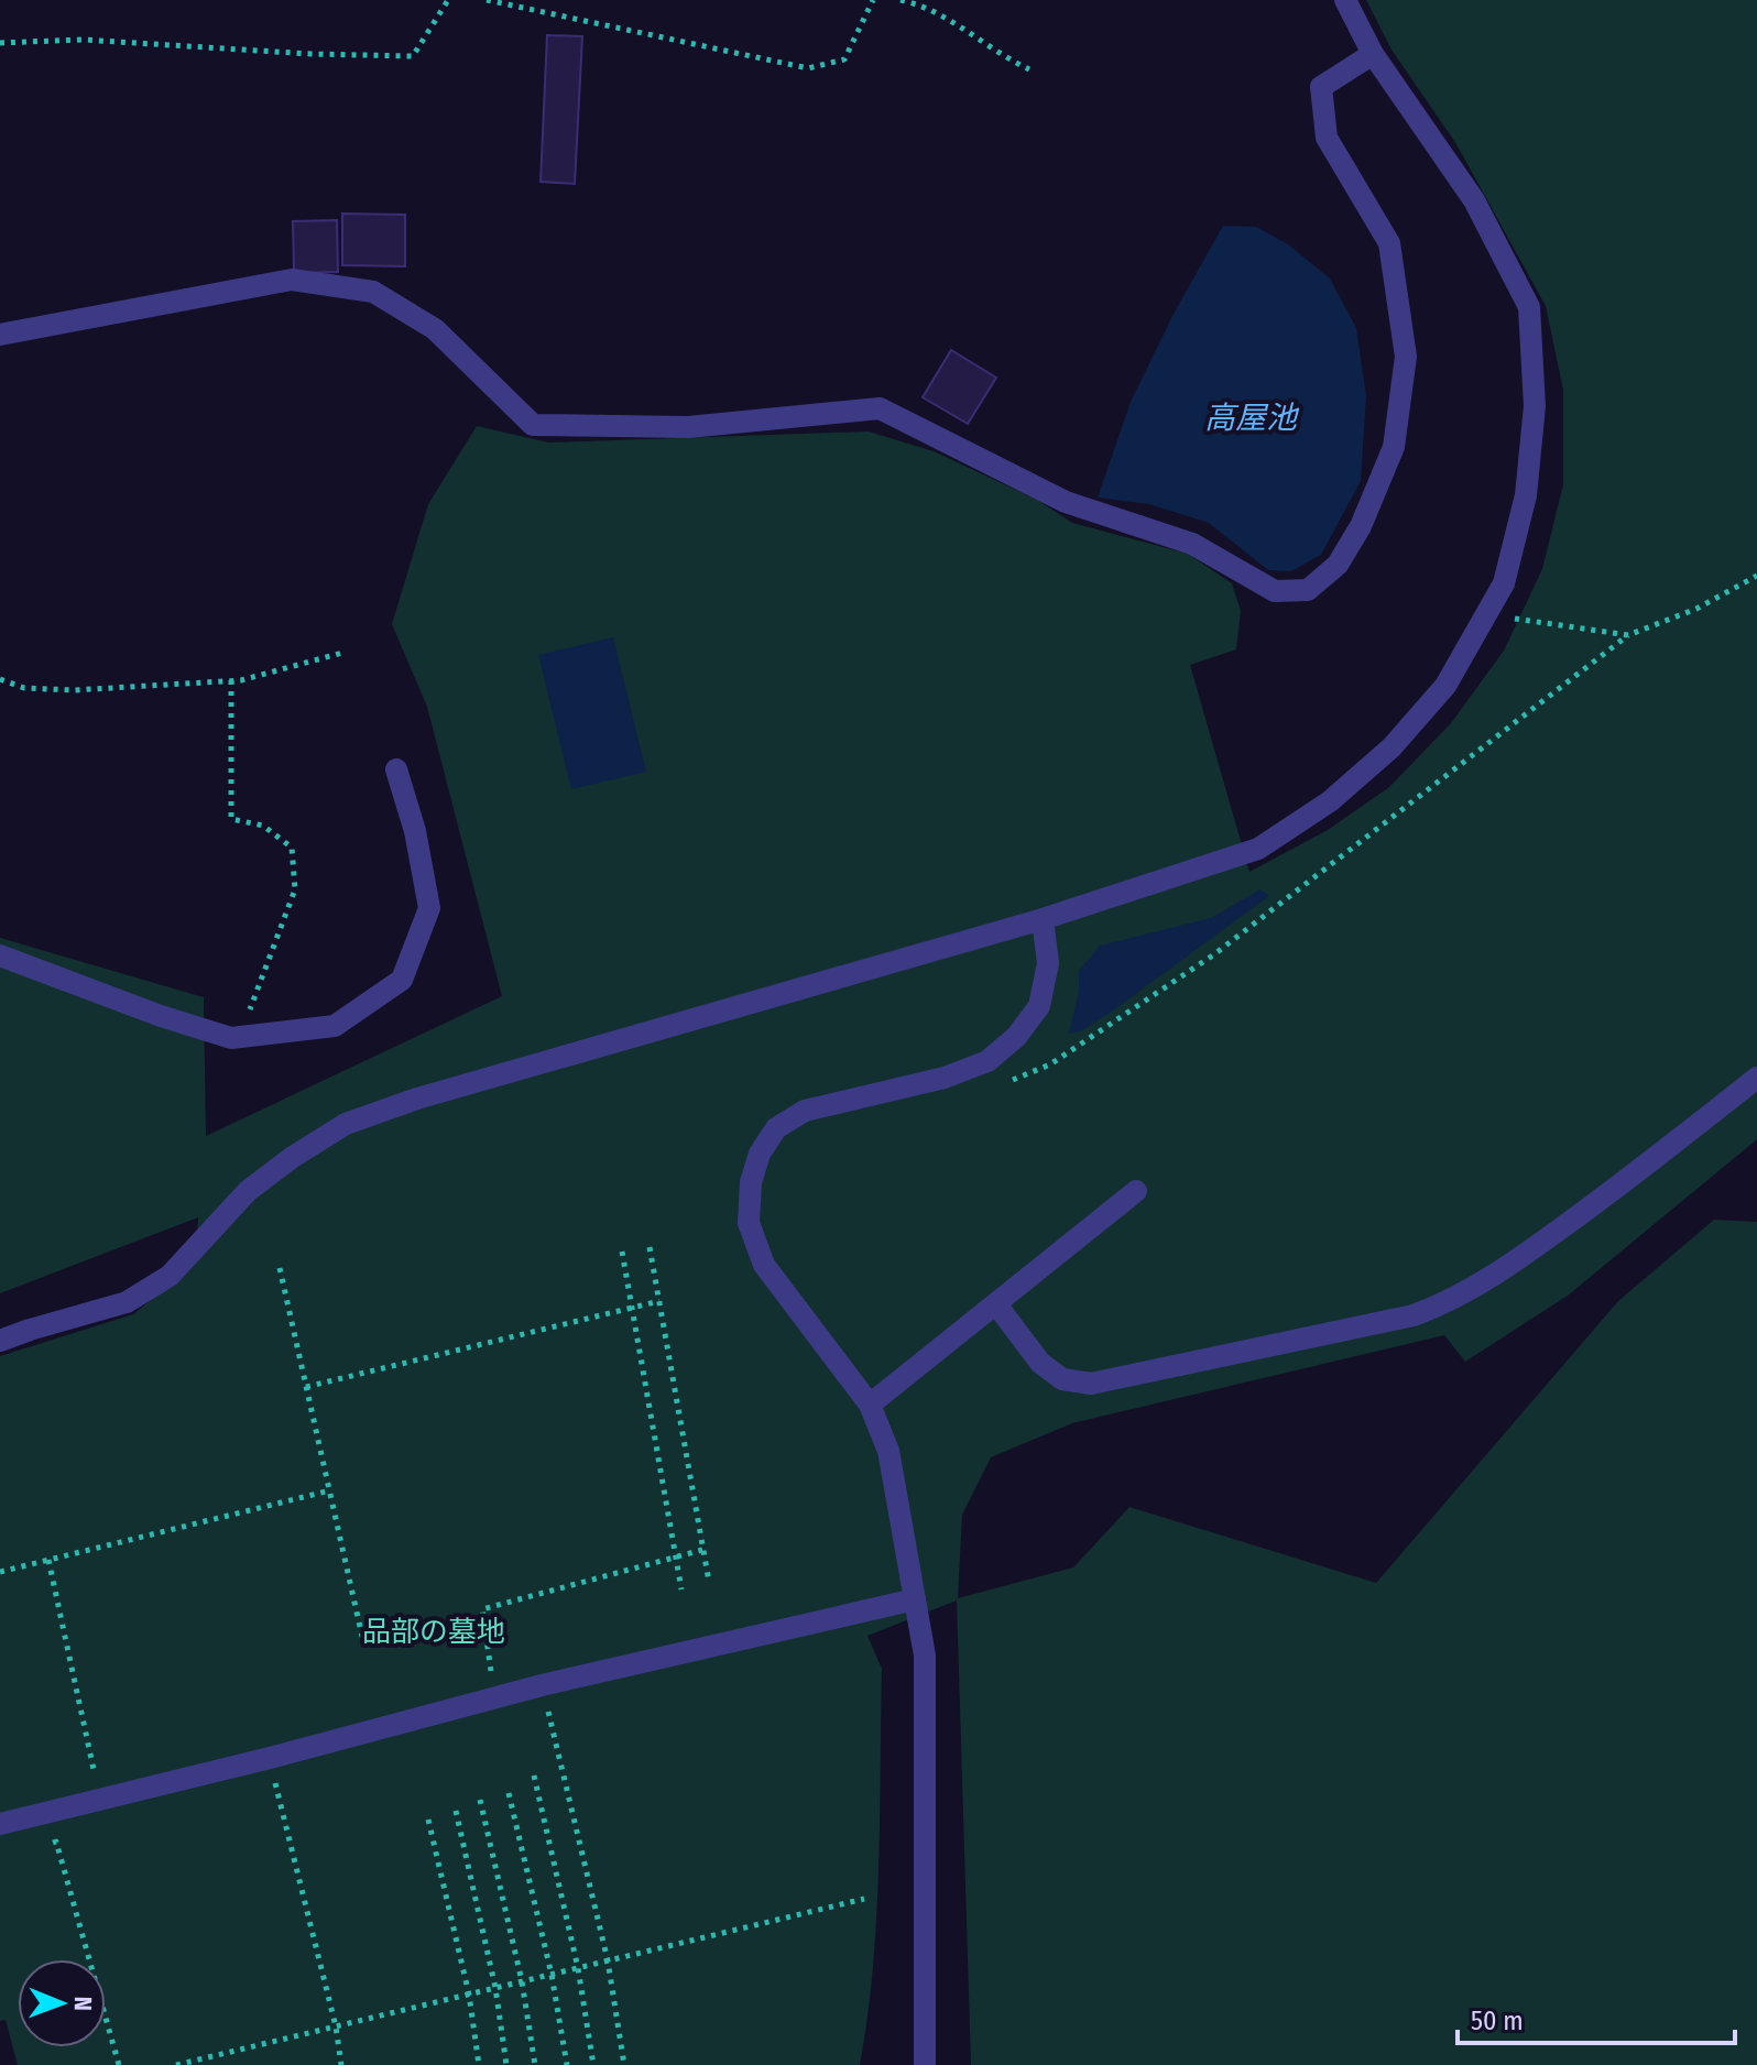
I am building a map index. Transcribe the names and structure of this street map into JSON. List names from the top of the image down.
{
  "water": ["高屋池"],
  "parks": ["品部の墓地"],
  "scale_bar": "50 m",
  "north": "right"
}
